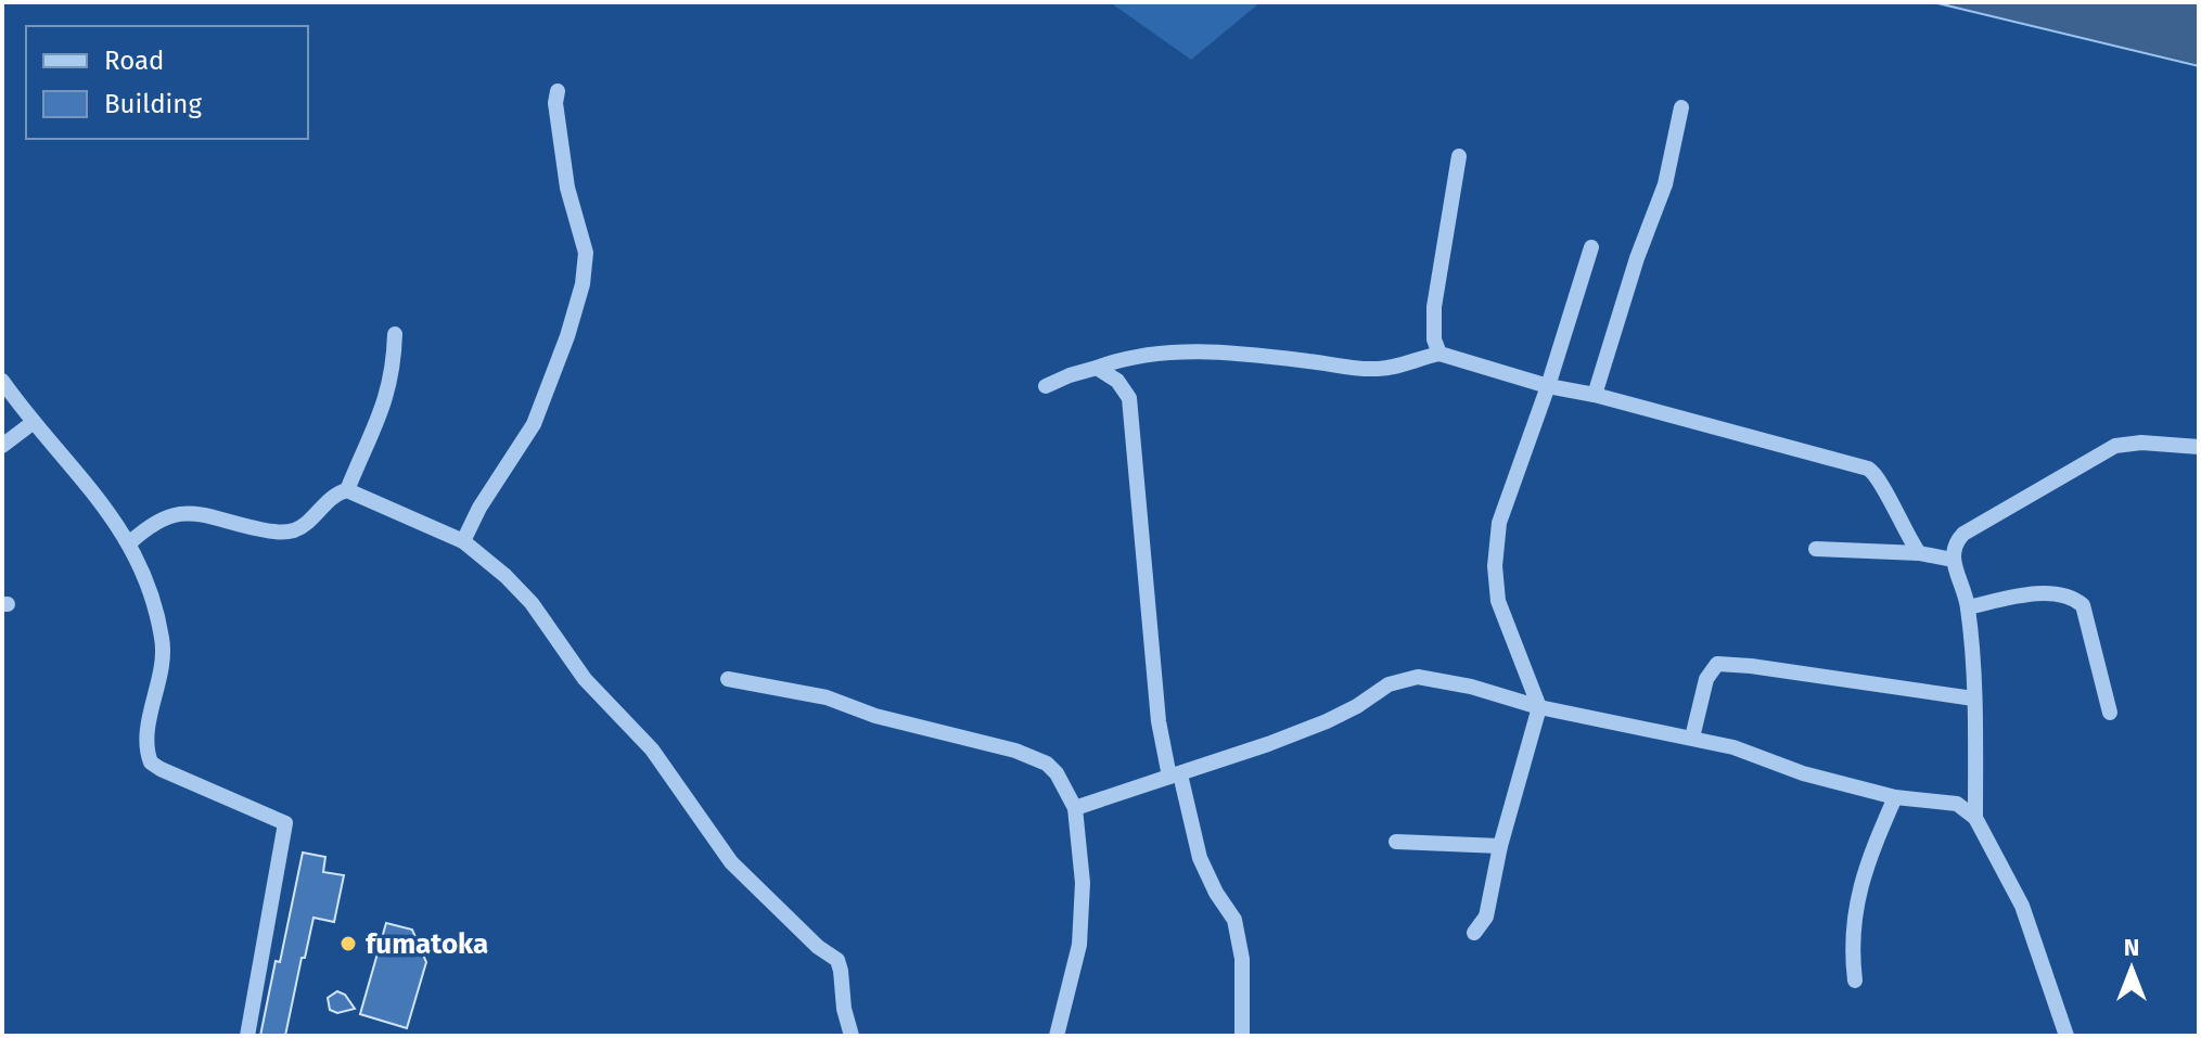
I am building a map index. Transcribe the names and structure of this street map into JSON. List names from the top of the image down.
{
  "places": ["fumatoka"],
  "legend": ["Road", "Building"],
  "north": "top"
}
